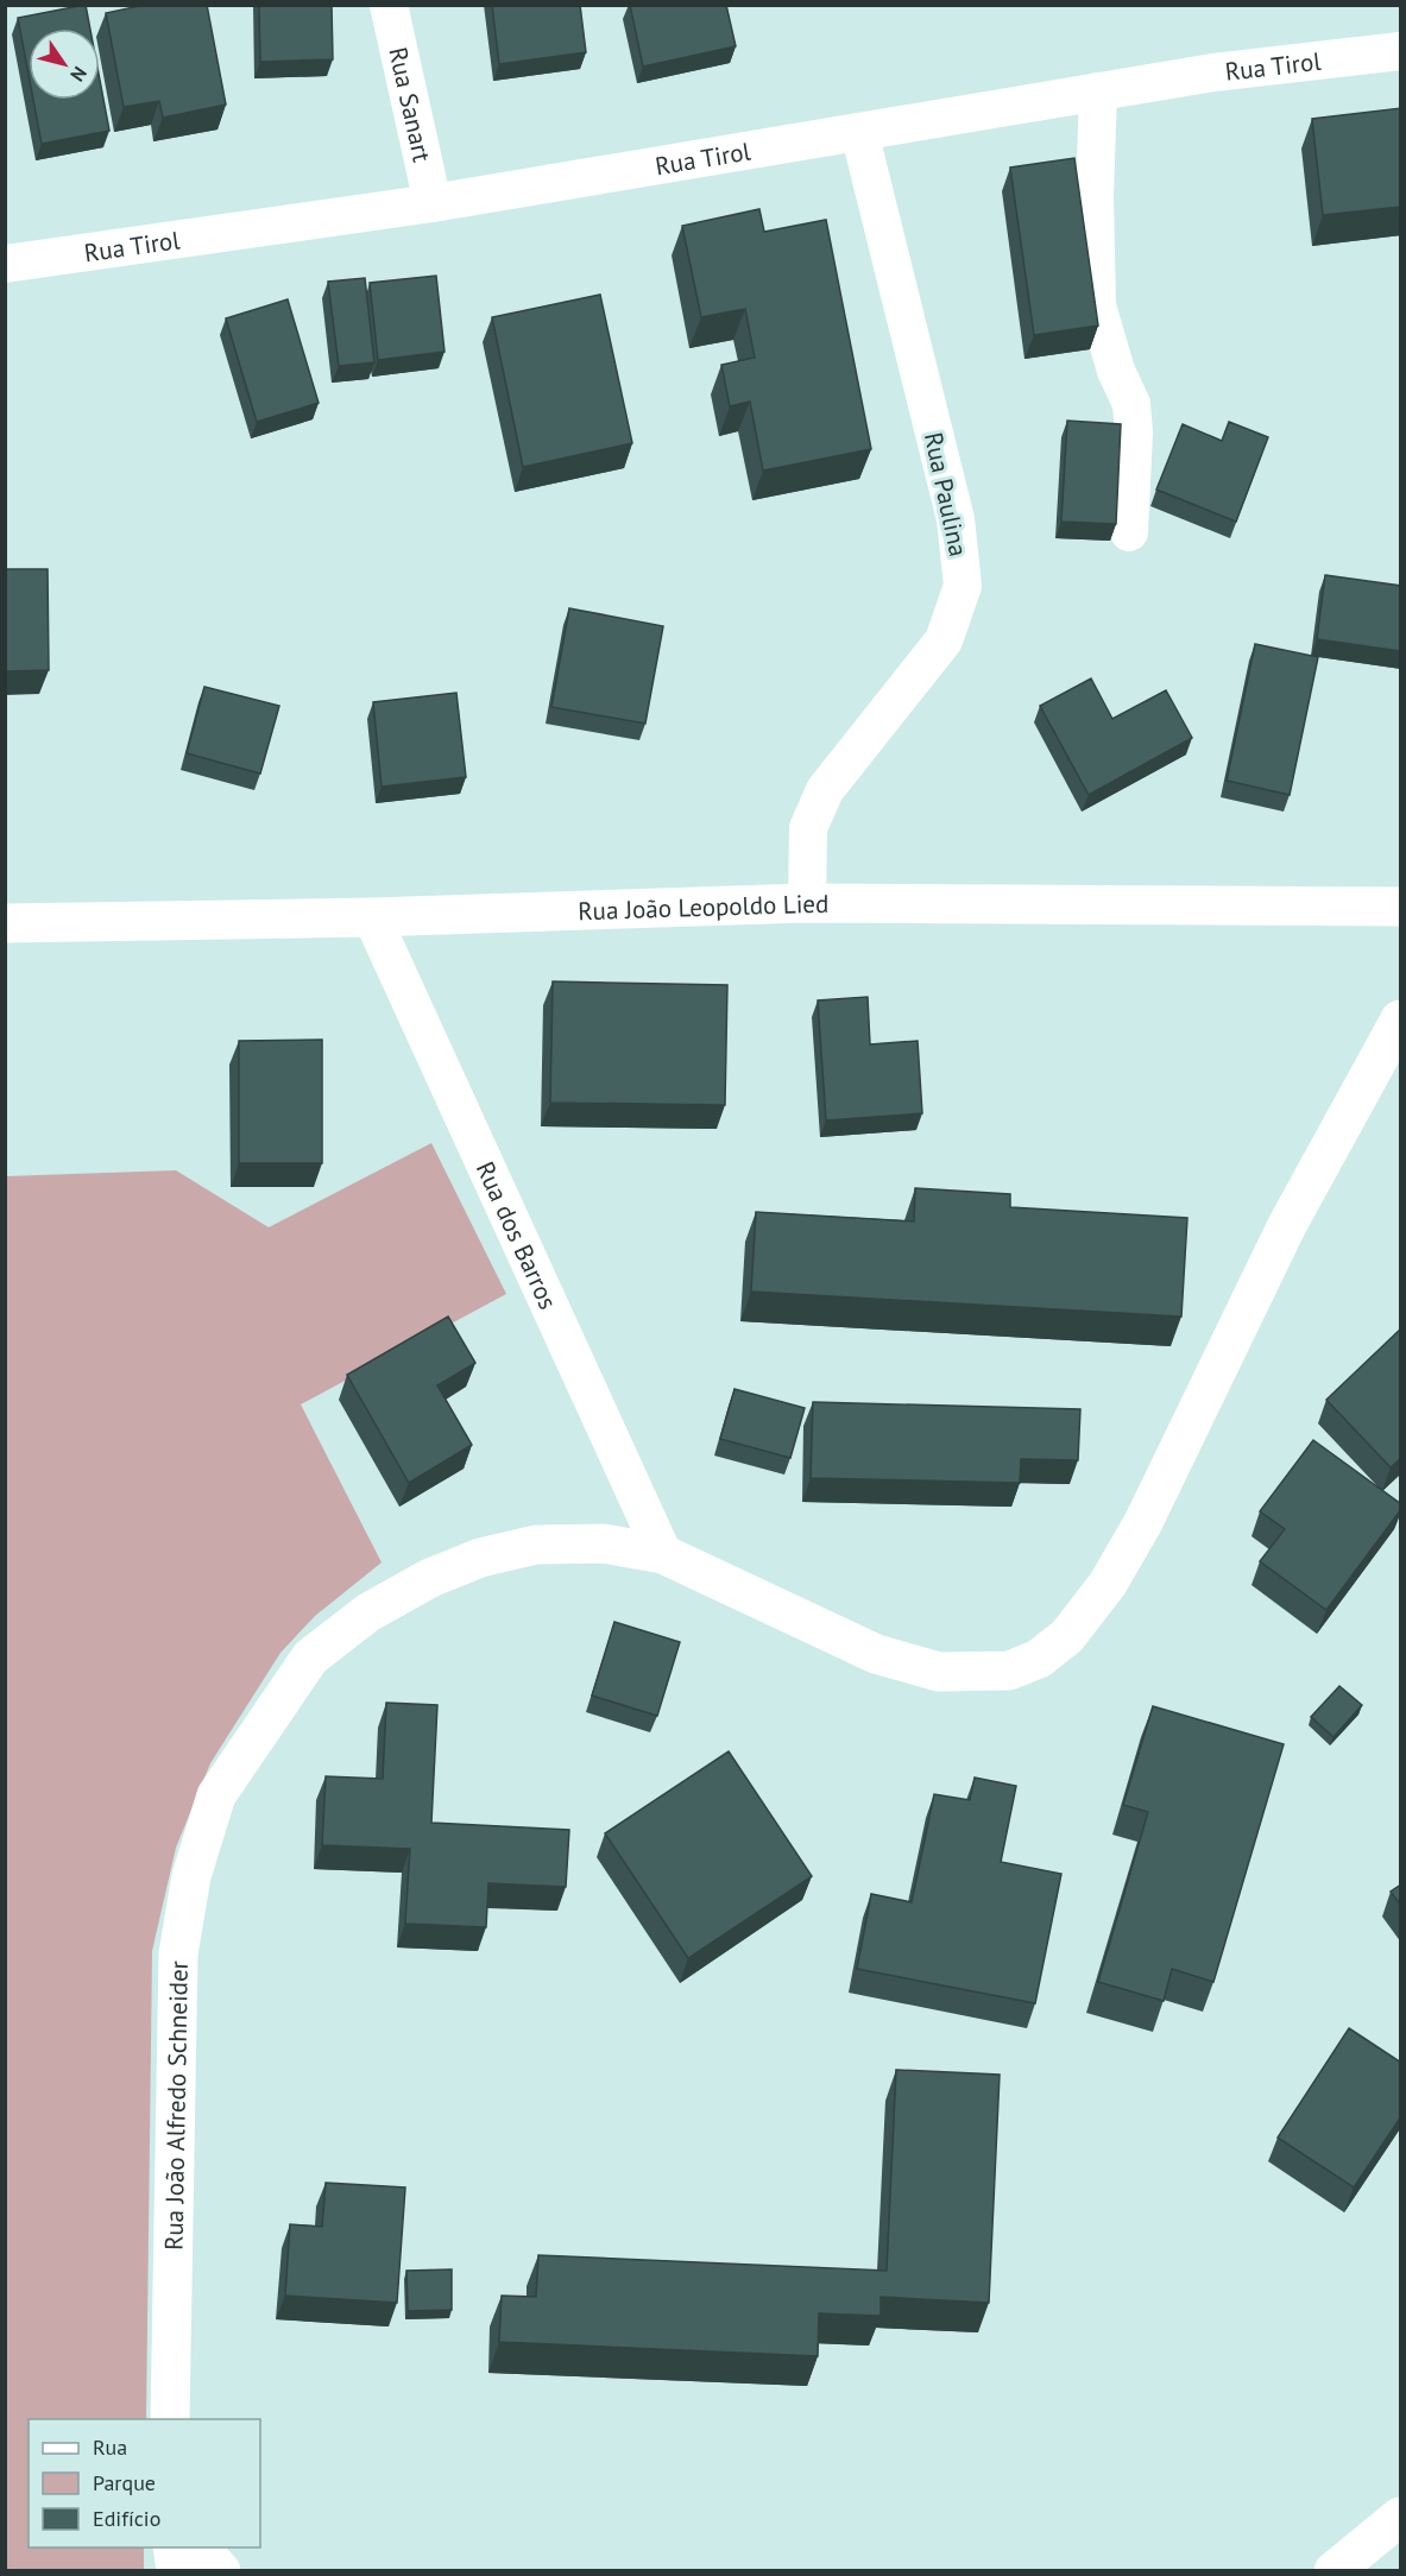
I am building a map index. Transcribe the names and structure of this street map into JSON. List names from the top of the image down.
{
  "streets": {
    "street": [
      "Rua Tirol",
      "Rua Sanart",
      "Rua Paulina",
      "Rua João Leopoldo Lied",
      "Rua dos Barros",
      "Rua João Alfredo Schneider"
    ]
  },
  "crossings": [
    ["Rua Tirol", "Rua Sanart"],
    ["Rua Tirol", "Rua Paulina"],
    ["Rua Paulina", "Rua João Leopoldo Lied"],
    ["Rua João Leopoldo Lied", "Rua dos Barros"],
    ["Rua dos Barros", "Rua João Alfredo Schneider"]
  ],
  "legend": ["Rua", "Parque", "Edifício"],
  "north": "bottom right"
}
